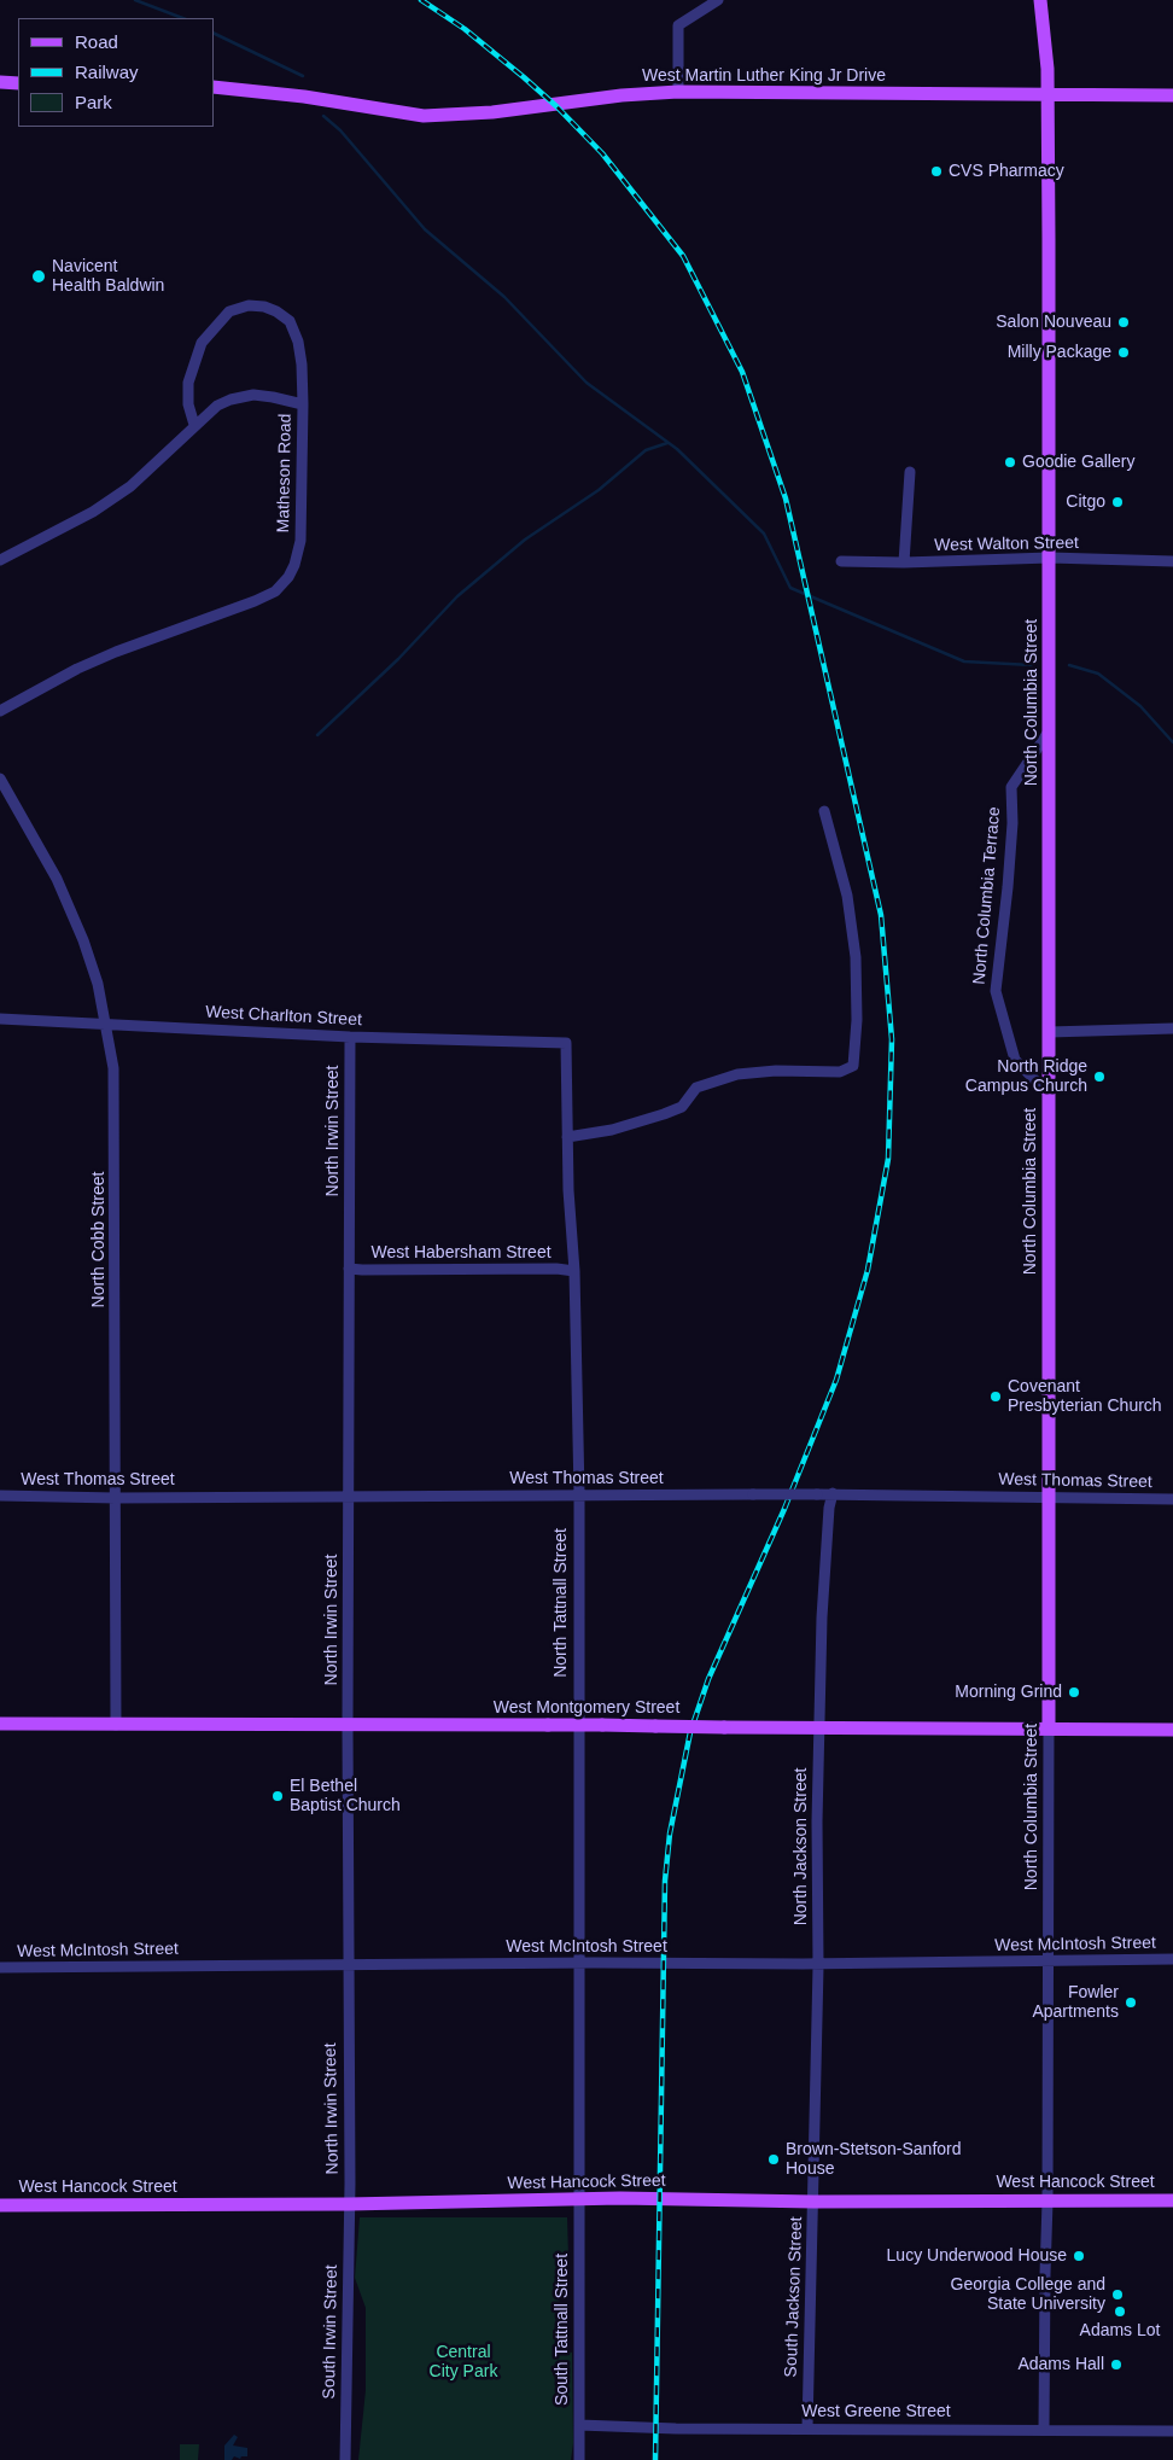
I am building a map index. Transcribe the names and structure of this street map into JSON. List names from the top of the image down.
{
  "streets": {
    "main road": [
      "West Martin Luther King Jr Drive",
      "North Columbia Street",
      "West Montgomery Street",
      "West Hancock Street"
    ],
    "street": [
      "Matheson Road",
      "West Walton Street",
      "North Columbia Terrace",
      "West Charlton Street",
      "North Irwin Street",
      "North Cobb Street",
      "West Habersham Street",
      "West Thomas Street",
      "North Tattnall Street",
      "North Jackson Street",
      "West McIntosh Street",
      "South Jackson Street",
      "South Tattnall Street",
      "South Irwin Street",
      "West Greene Street"
    ]
  },
  "crossings": [
    ["West Martin Luther King Jr Drive", "North Columbia Street"],
    ["West Walton Street", "North Columbia Street"],
    ["North Columbia Street", "North Columbia Terrace"],
    ["North Columbia Street", "West Thomas Street"],
    ["North Columbia Street", "West Montgomery Street"],
    ["North Columbia Street", "West McIntosh Street"],
    ["North Columbia Street", "West Hancock Street"],
    ["North Columbia Street", "West Greene Street"],
    ["West Charlton Street", "North Irwin Street"],
    ["West Charlton Street", "North Cobb Street"],
    ["West Charlton Street", "North Tattnall Street"],
    ["North Irwin Street", "West Habersham Street"],
    ["North Irwin Street", "West Thomas Street"],
    ["North Irwin Street", "West Montgomery Street"],
    ["North Irwin Street", "West McIntosh Street"],
    ["North Irwin Street", "West Hancock Street"],
    ["North Irwin Street", "South Irwin Street"],
    ["North Cobb Street", "West Thomas Street"],
    ["North Cobb Street", "West Montgomery Street"],
    ["West Habersham Street", "North Tattnall Street"],
    ["West Thomas Street", "North Tattnall Street"],
    ["West Thomas Street", "North Jackson Street"],
    ["North Tattnall Street", "West McIntosh Street"],
    ["North Tattnall Street", "West Hancock Street"],
    ["North Tattnall Street", "South Tattnall Street"],
    ["West Montgomery Street", "North Jackson Street"],
    ["North Jackson Street", "West McIntosh Street"],
    ["North Jackson Street", "West Hancock Street"],
    ["North Jackson Street", "South Jackson Street"],
    ["West Hancock Street", "South Jackson Street"],
    ["West Hancock Street", "South Tattnall Street"],
    ["West Hancock Street", "South Irwin Street"],
    ["South Jackson Street", "West Greene Street"],
    ["South Tattnall Street", "West Greene Street"]
  ],
  "parks": ["Central City Park"],
  "places": [
    "CVS Pharmacy",
    "Navicent Health Baldwin",
    "Salon Nouveau",
    "Milly Package",
    "Goodie Gallery",
    "Citgo",
    "North Ridge Campus Church",
    "Covenant Presbyterian Church",
    "Morning Grind",
    "El Bethel Baptist Church",
    "Fowler Apartments",
    "Brown-Stetson-Sanford House",
    "Lucy Underwood House",
    "Georgia College and State University",
    "Adams Lot",
    "Adams Hall"
  ],
  "legend": ["Road", "Railway", "Park"]
}
